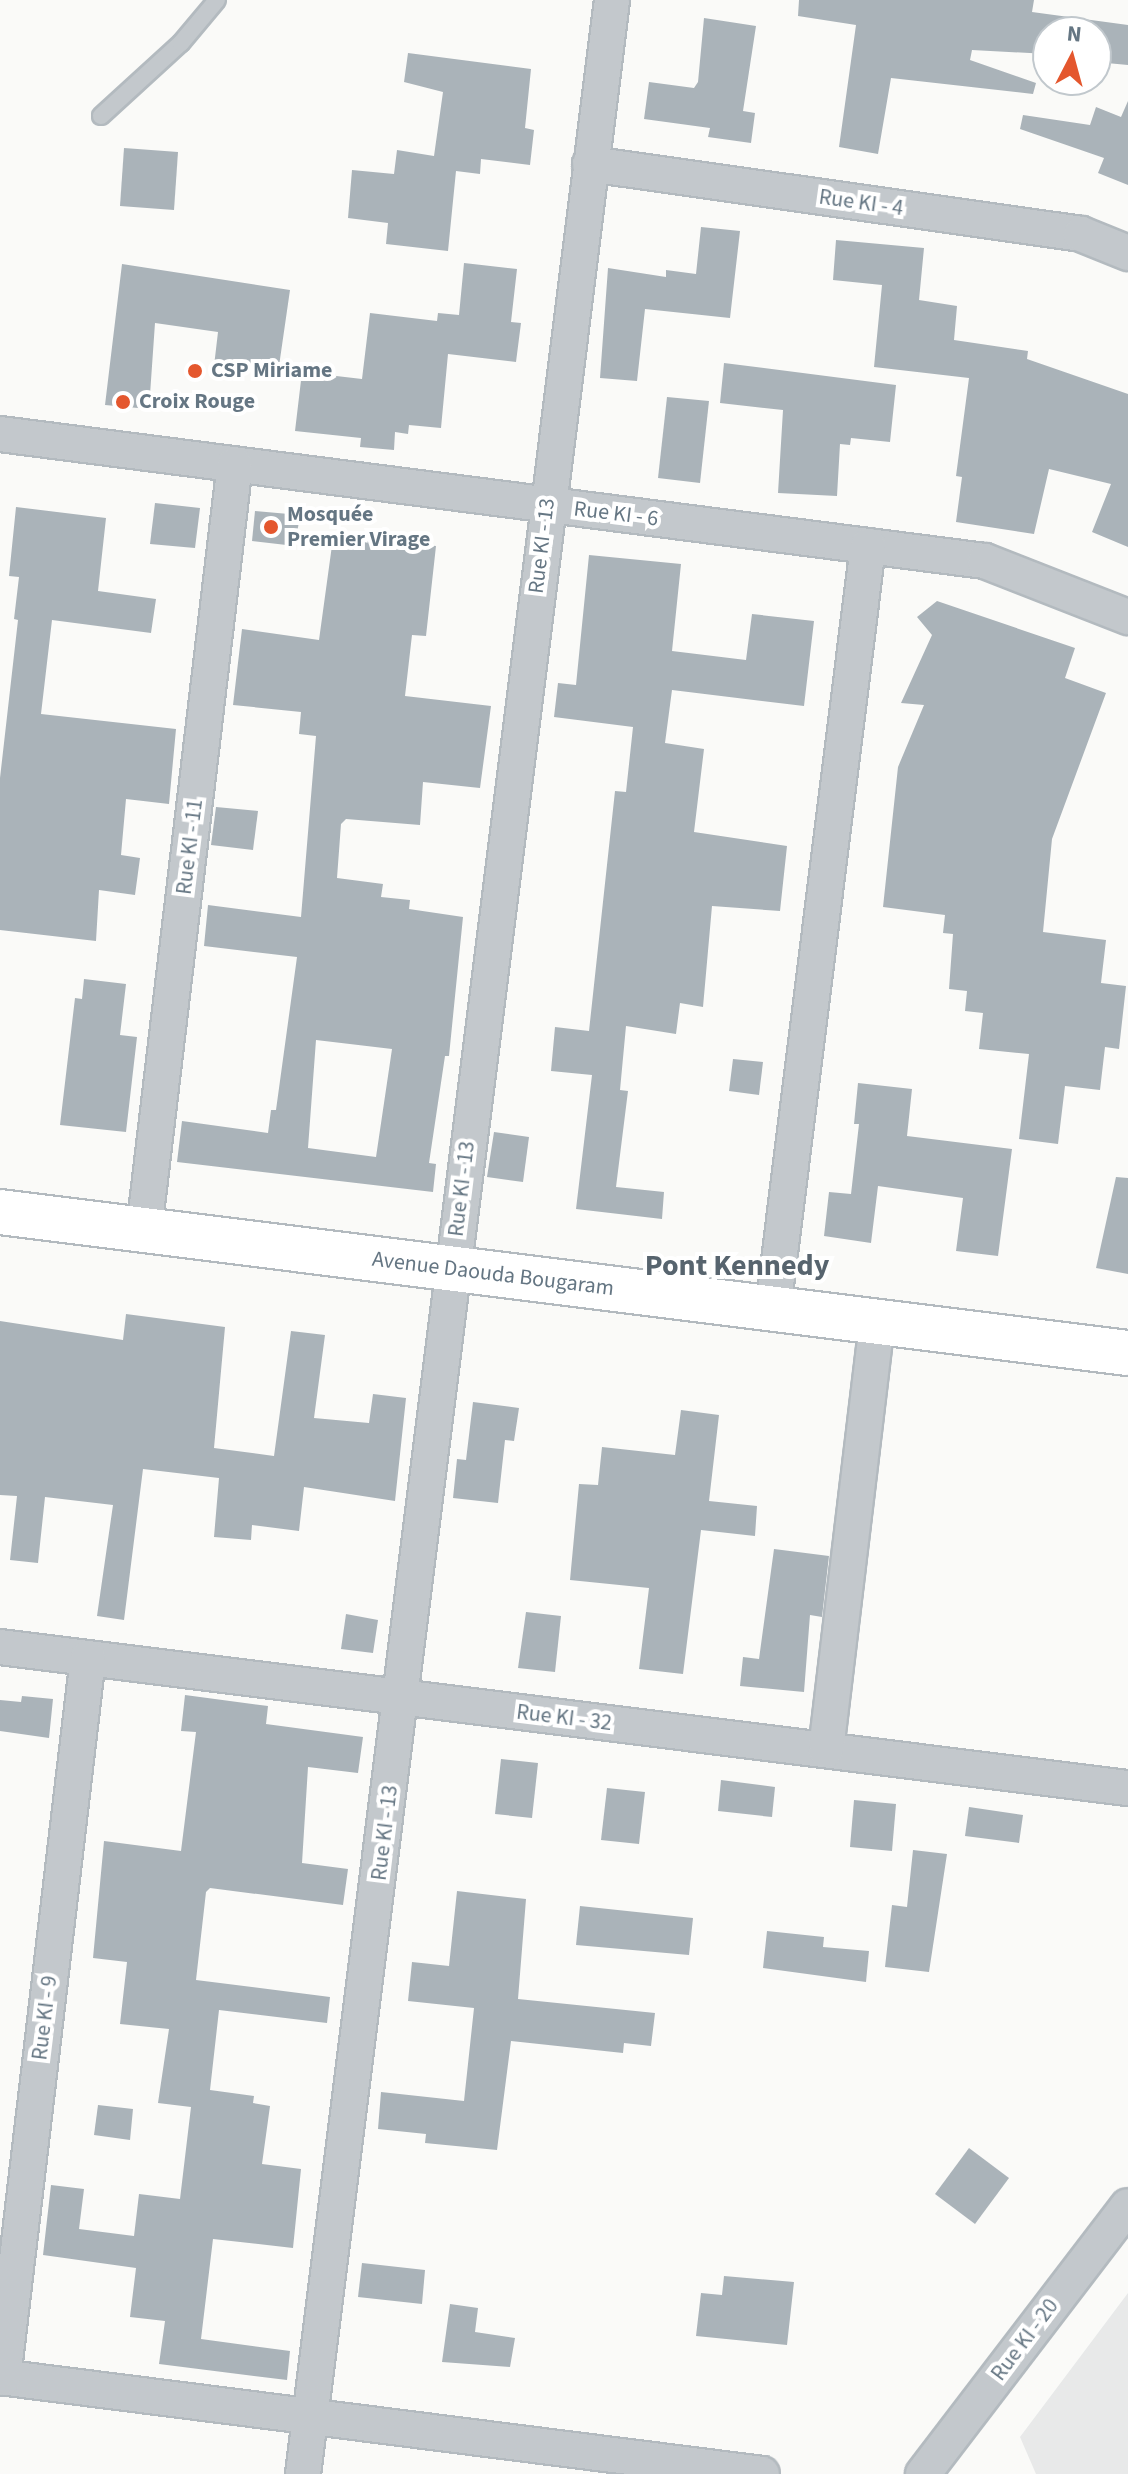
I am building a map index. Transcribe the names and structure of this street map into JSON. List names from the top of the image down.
{
  "streets": {
    "street": [
      "Rue KI - 4",
      "Rue KI - 6",
      "Rue KI - 13",
      "Rue KI - 11",
      "Avenue Daouda Bougaram",
      "Rue KI - 32",
      "Rue KI - 9",
      "Rue KI - 20"
    ]
  },
  "crossings": [
    ["Rue KI - 4", "Rue KI - 13"],
    ["Rue KI - 6", "Rue KI - 13"],
    ["Rue KI - 6", "Rue KI - 11"],
    ["Rue KI - 13", "Avenue Daouda Bougaram"],
    ["Rue KI - 13", "Rue KI - 32"],
    ["Rue KI - 11", "Avenue Daouda Bougaram"],
    ["Rue KI - 32", "Rue KI - 9"]
  ],
  "districts": ["Pont Kennedy"],
  "places": ["CSP Miriame", "Croix Rouge", "Mosquée Premier Virage"],
  "north": "top"
}
